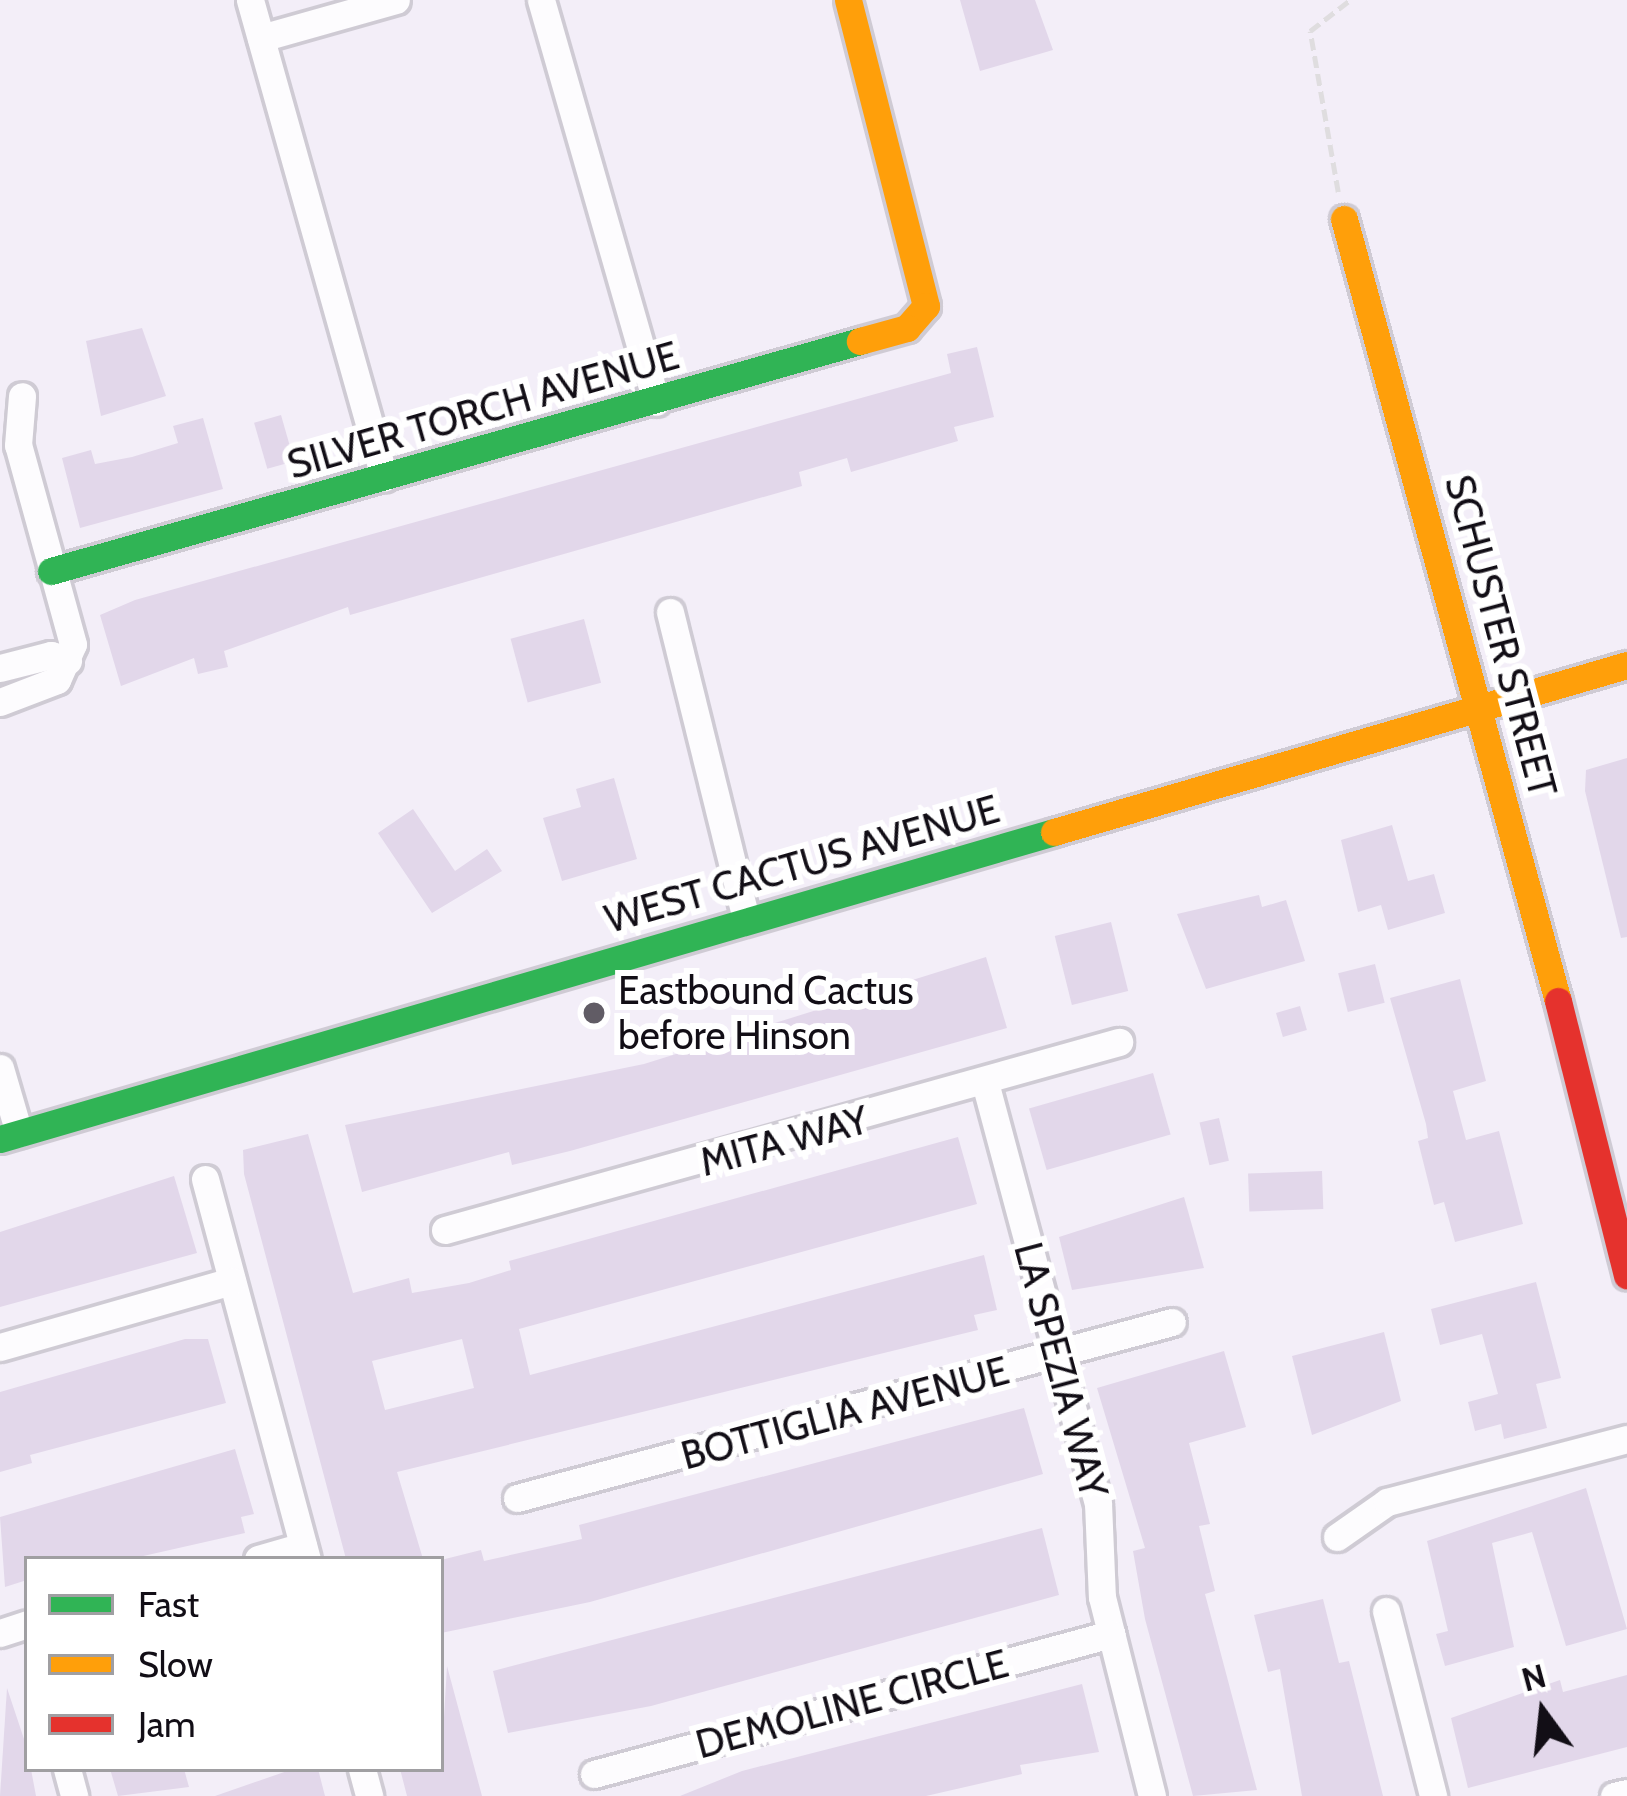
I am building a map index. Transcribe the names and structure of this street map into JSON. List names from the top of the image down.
{
  "streets": {
    "street": [
      "SILVER TORCH AVENUE",
      "SCHUSTER STREET",
      "WEST CACTUS AVENUE",
      "MITA WAY",
      "LA SPEZIA WAY",
      "BOTTIGLIA AVENUE",
      "DEMOLINE CIRCLE"
    ]
  },
  "crossings": [
    ["SCHUSTER STREET", "WEST CACTUS AVENUE"],
    ["MITA WAY", "LA SPEZIA WAY"],
    ["LA SPEZIA WAY", "BOTTIGLIA AVENUE"],
    ["LA SPEZIA WAY", "DEMOLINE CIRCLE"]
  ],
  "places": ["Eastbound Cactus before Hinson"],
  "legend": ["Fast", "Slow", "Jam"],
  "north": "top"
}
